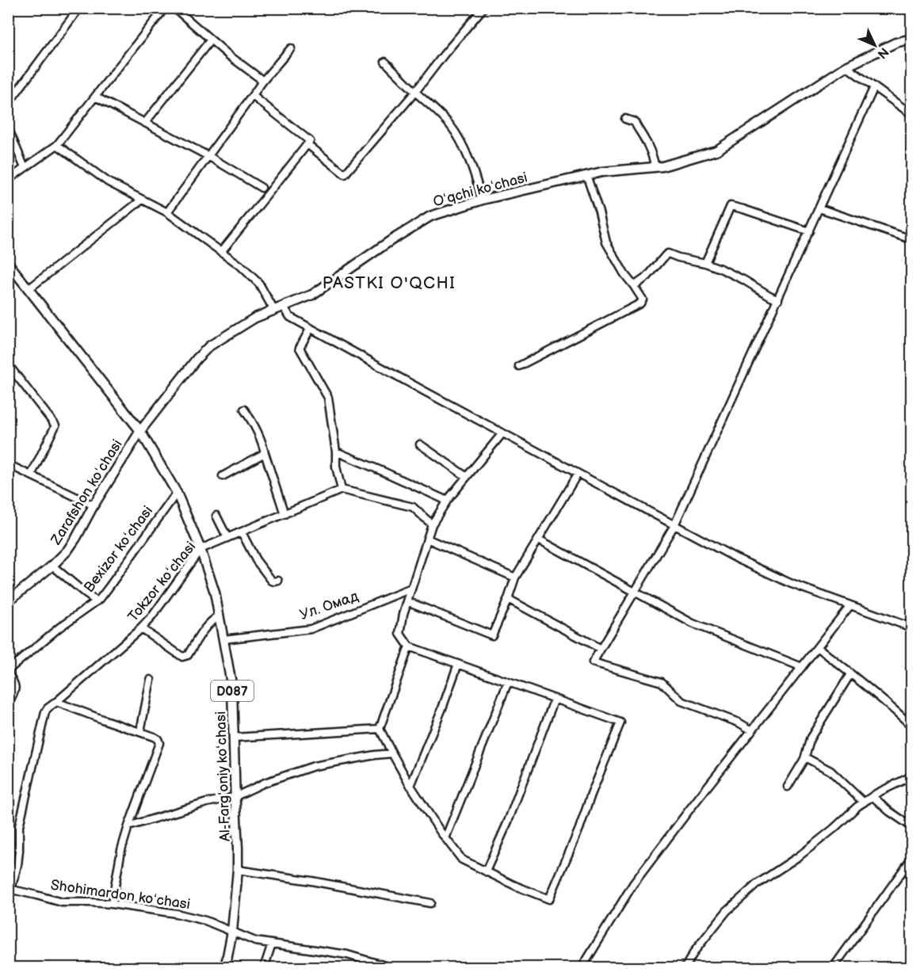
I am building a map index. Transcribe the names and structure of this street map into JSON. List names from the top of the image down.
{
  "streets": {
    "main road": [
      "Oʻqchi koʻchasi",
      "Zarafshon koʻchasi",
      "D087",
      "Al-Fargʻoniy koʻchasi"
    ],
    "street": [
      "Bexizor koʻchasi",
      "Tokzor koʻchasi",
      "Ул. Омад",
      "Shohimardon koʻchasi"
    ]
  },
  "crossings": [
    ["Oʻqchi koʻchasi", "Zarafshon koʻchasi"],
    ["Oʻqchi koʻchasi", "D087"],
    ["Oʻqchi koʻchasi", "Al-Fargʻoniy koʻchasi"],
    ["Zarafshon koʻchasi", "D087"],
    ["Zarafshon koʻchasi", "Al-Fargʻoniy koʻchasi"],
    ["Bexizor koʻchasi", "Al-Fargʻoniy koʻchasi"],
    ["Tokzor koʻchasi", "Al-Fargʻoniy koʻchasi"],
    ["Tokzor koʻchasi", "Shohimardon koʻchasi"],
    ["Ул. Омад", "Al-Fargʻoniy koʻchasi"],
    ["D087", "Al-Fargʻoniy koʻchasi"],
    ["Al-Fargʻoniy koʻchasi", "Shohimardon koʻchasi"]
  ],
  "districts": ["PASTKI O'QCHI"],
  "north": "bottom right"
}
